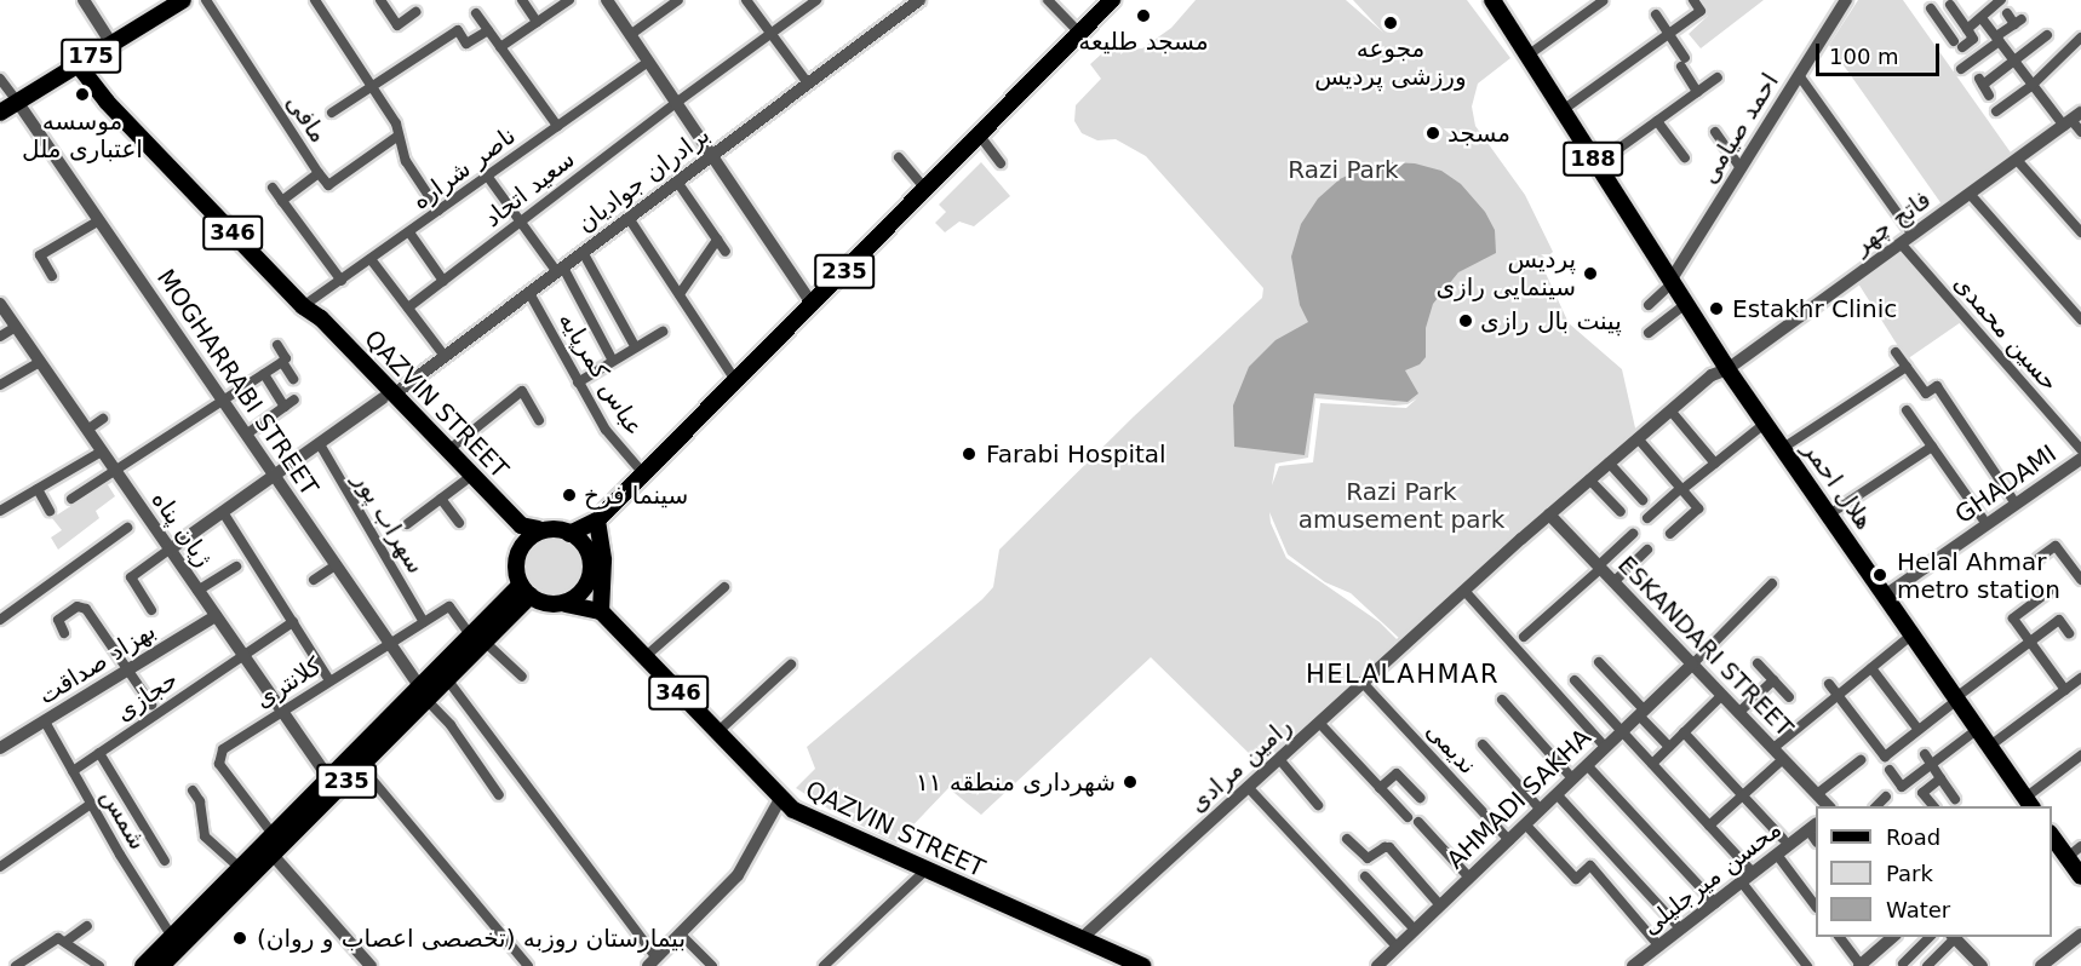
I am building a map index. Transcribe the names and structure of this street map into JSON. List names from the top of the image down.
{
  "streets": {
    "main road": [
      "175",
      "188",
      "346",
      "235",
      "QAZVIN STREET",
      "هلال احمر"
    ],
    "street": [
      "مافی",
      "احمد صیامی",
      "ناصر شراره",
      "برادران جوادیان",
      "سعید اتحاد",
      "فاتح چهر",
      "حسین محمدی",
      "عباس کمرپایه",
      "MOGHARRABI STREET",
      "GHADAMI",
      "سهراب پور",
      "ژیان پناه",
      "ESKANDARI STREET",
      "بهزاد صداقت",
      "کلانتری",
      "حجازی",
      "ندیمی",
      "رامین مرادی",
      "AHMADI SAKHA",
      "شمس",
      "محسن میرجلیلی"
    ]
  },
  "crossings": [
    ["175", "MOGHARRABI STREET"],
    ["175", "QAZVIN STREET"],
    ["احمد صیامی", "188"],
    ["188", "فاتح چهر"],
    ["188", "هلال احمر"],
    ["188", "رامین مرادی"],
    ["ناصر شراره", "QAZVIN STREET"],
    ["برادران جوادیان", "عباس کمرپایه"],
    ["برادران جوادیان", "MOGHARRABI STREET"],
    ["برادران جوادیان", "QAZVIN STREET"],
    ["برادران جوادیان", "سهراب پور"],
    ["برادران جوادیان", "ژیان پناه"],
    ["فاتح چهر", "حسین محمدی"],
    ["فاتح چهر", "هلال احمر"],
    ["فاتح چهر", "رامین مرادی"],
    ["235", "عباس کمرپایه"],
    ["235", "MOGHARRABI STREET"],
    ["235", "QAZVIN STREET"],
    ["235", "ژیان پناه"],
    ["235", "کلانتری"],
    ["235", "شمس"],
    ["MOGHARRABI STREET", "کلانتری"],
    ["QAZVIN STREET", "رامین مرادی"],
    ["GHADAMI", "هلال احمر"],
    ["هلال احمر", "رامین مرادی"],
    ["سهراب پور", "کلانتری"],
    ["ژیان پناه", "بهزاد صداقت"],
    ["ژیان پناه", "کلانتری"],
    ["ژیان پناه", "حجازی"],
    ["ESKANDARI STREET", "رامین مرادی"],
    ["ESKANDARI STREET", "AHMADI SAKHA"],
    ["بهزاد صداقت", "شمس"],
    ["حجازی", "شمس"],
    ["ندیمی", "رامین مرادی"],
    ["ندیمی", "AHMADI SAKHA"]
  ],
  "districts": ["HELALAHMAR"],
  "parks": ["Razi Park", "Razi Park amusement park"],
  "places": [
    "مسجد طلیعه",
    "مجوعه ورزشی پردیس",
    "موسسه اعتباری ملل",
    "مسجد",
    "پردیس سینمایی رازی",
    "Estakhr Clinic",
    "پینت بال رازی",
    "Farabi Hospital",
    "سینما فرخ",
    "Helal Ahmar metro station",
    "شهرداری منطقه ۱۱",
    "بیمارستان روزبه (تخصصی اعصاب و روان)"
  ],
  "legend": ["Road", "Park", "Water"],
  "scale_bar": "100 m"
}
